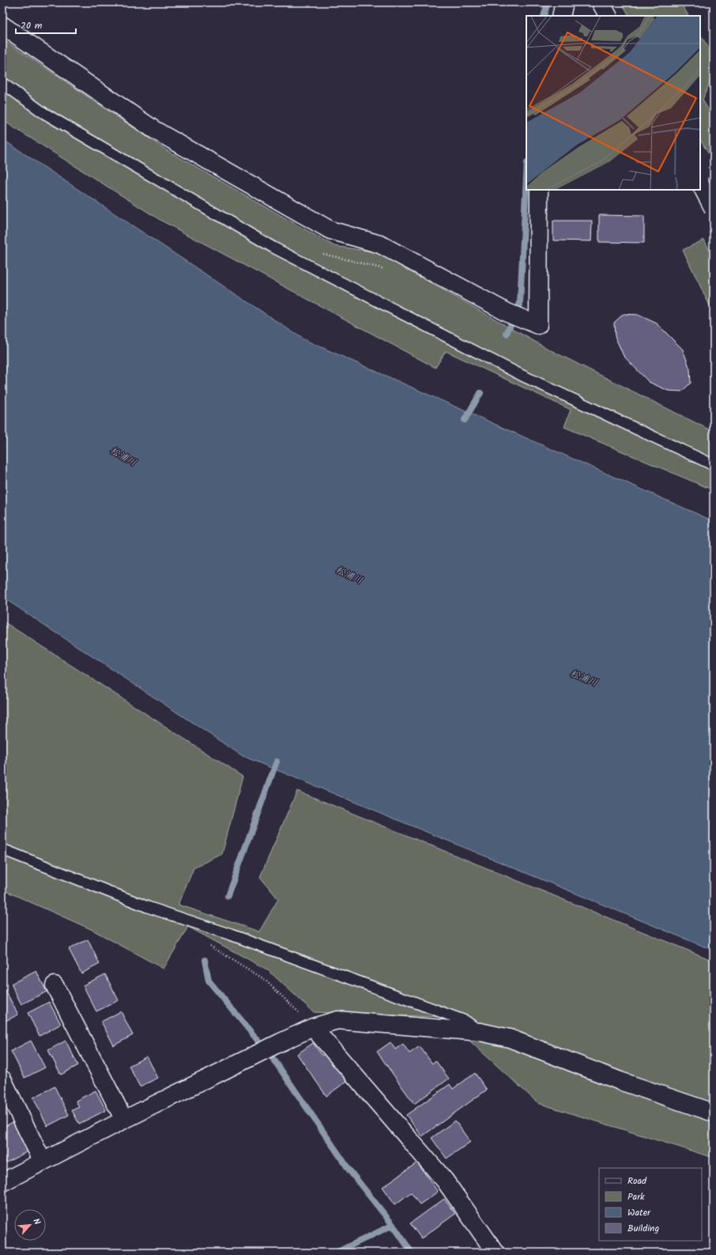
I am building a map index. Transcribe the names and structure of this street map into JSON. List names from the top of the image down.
{
  "water": ["松浦川"],
  "legend": [
    "Road",
    "Park",
    "Water",
    "Building"
  ],
  "scale_bar": "20 m",
  "north": "top right"
}
